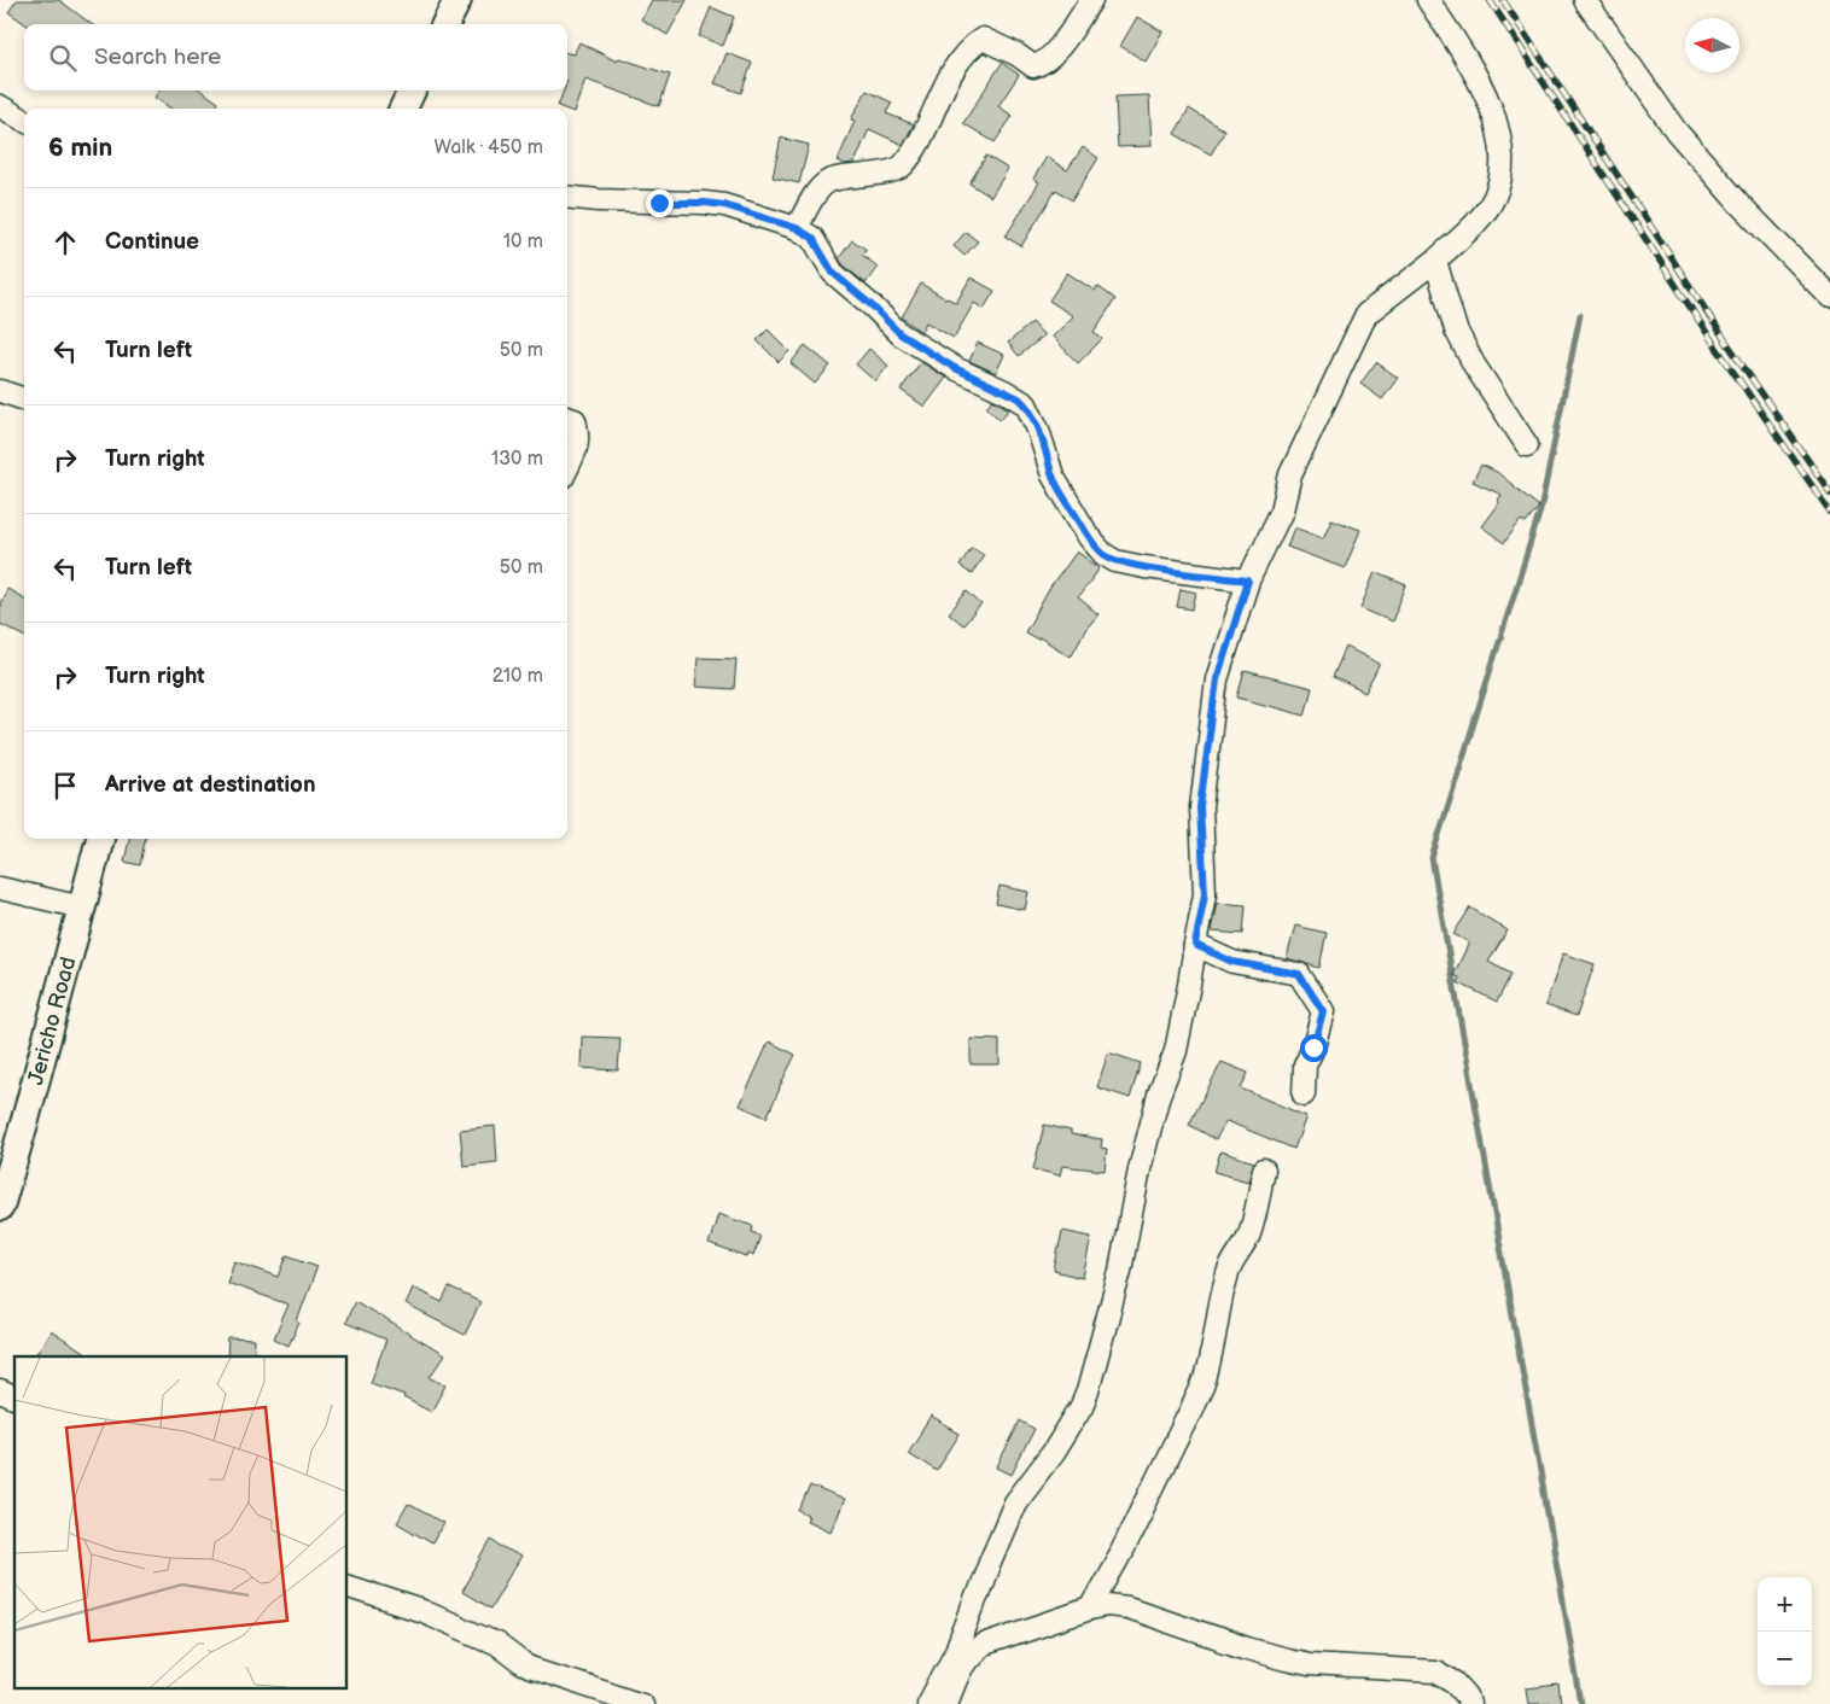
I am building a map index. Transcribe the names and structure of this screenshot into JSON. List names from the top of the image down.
{
  "streets": {
    "street": ["Jericho Road"]
  },
  "north": "left",
  "page": {
    "search": "Search here",
    "heading": ["6 min", "Walk · 450 m"],
    "list": [
      ["Continue", "10 m"],
      ["Turn left", "50 m"],
      ["Turn right", "130 m"],
      ["Turn left", "50 m"],
      ["Turn right", "210 m"],
      "Arrive at destination"
    ],
    "map_buttons": ["+", "−"]
  }
}
